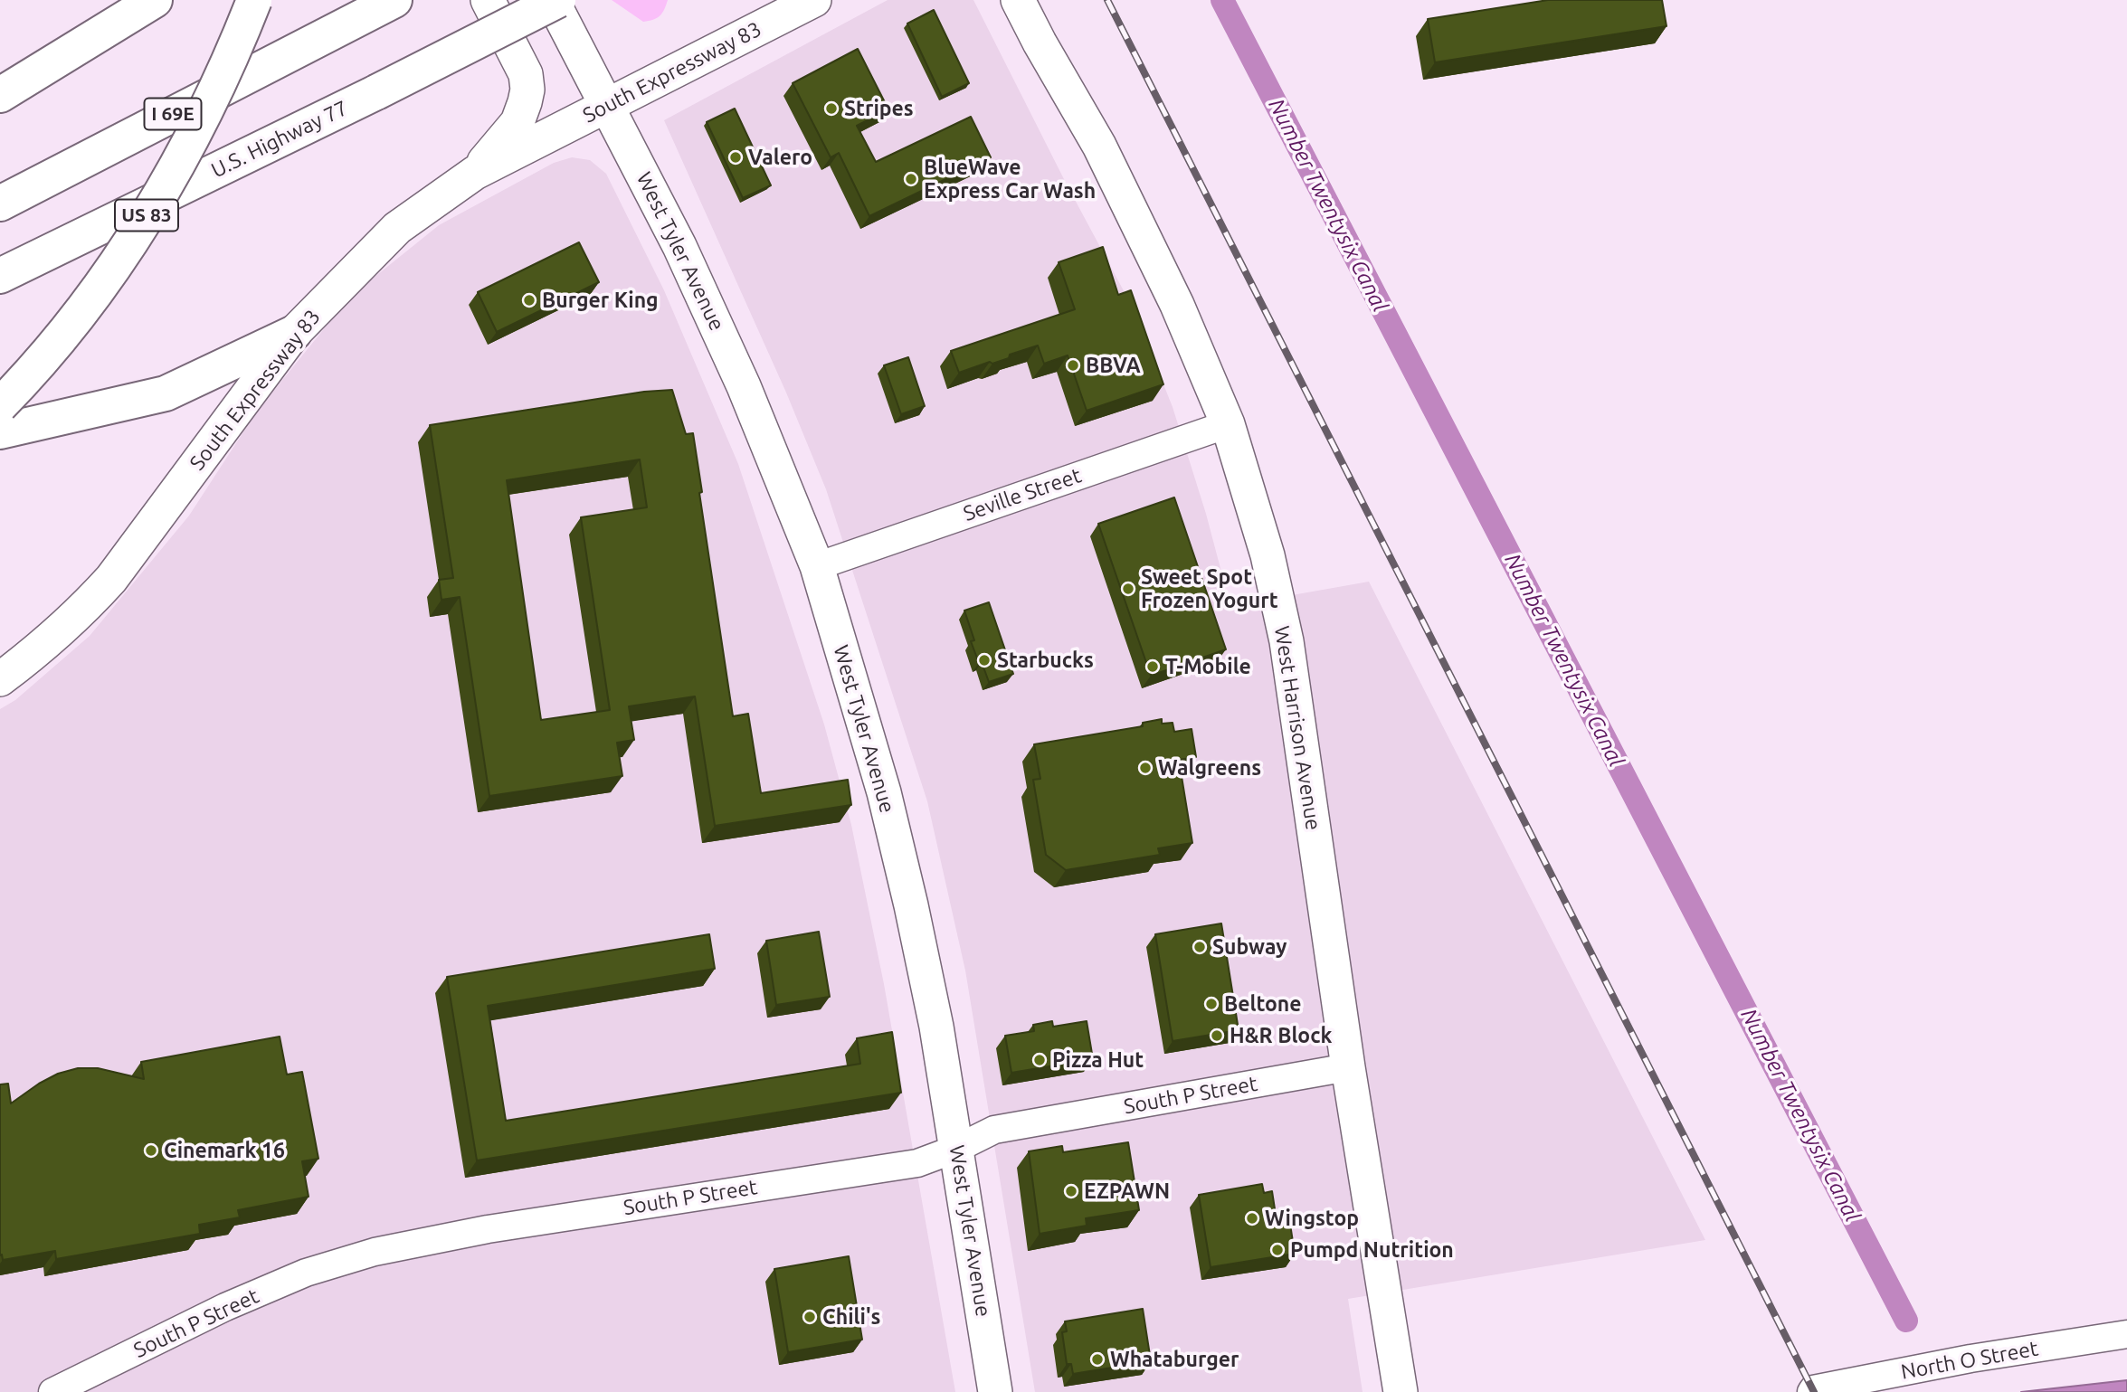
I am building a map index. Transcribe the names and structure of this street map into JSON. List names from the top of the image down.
{
  "streets": {
    "highway": ["I 69E", "U.S. Highway 77", "US 83"],
    "main road": ["South Expressway 83", "West Tyler Avenue", "West Harrison Avenue"],
    "street": ["Seville Street", "South P Street", "North O Street"]
  },
  "crossings": [
    ["South Expressway 83", "West Tyler Avenue"],
    ["West Tyler Avenue", "Seville Street"],
    ["West Tyler Avenue", "South P Street"],
    ["Seville Street", "West Harrison Avenue"],
    ["West Harrison Avenue", "South P Street"]
  ],
  "water": ["Number Twentysix Canal"],
  "places": [
    "Stripes",
    "Valero",
    "BlueWave Express Car Wash",
    "Burger King",
    "BBVA",
    "Sweet Spot Frozen Yogurt",
    "Starbucks",
    "T-Mobile",
    "Walgreens",
    "Subway",
    "Beltone",
    "H&R Block",
    "Pizza Hut",
    "Cinemark 16",
    "EZPAWN",
    "Wingstop",
    "Pumpd Nutrition",
    "Chili's",
    "Whataburger"
  ]
}
